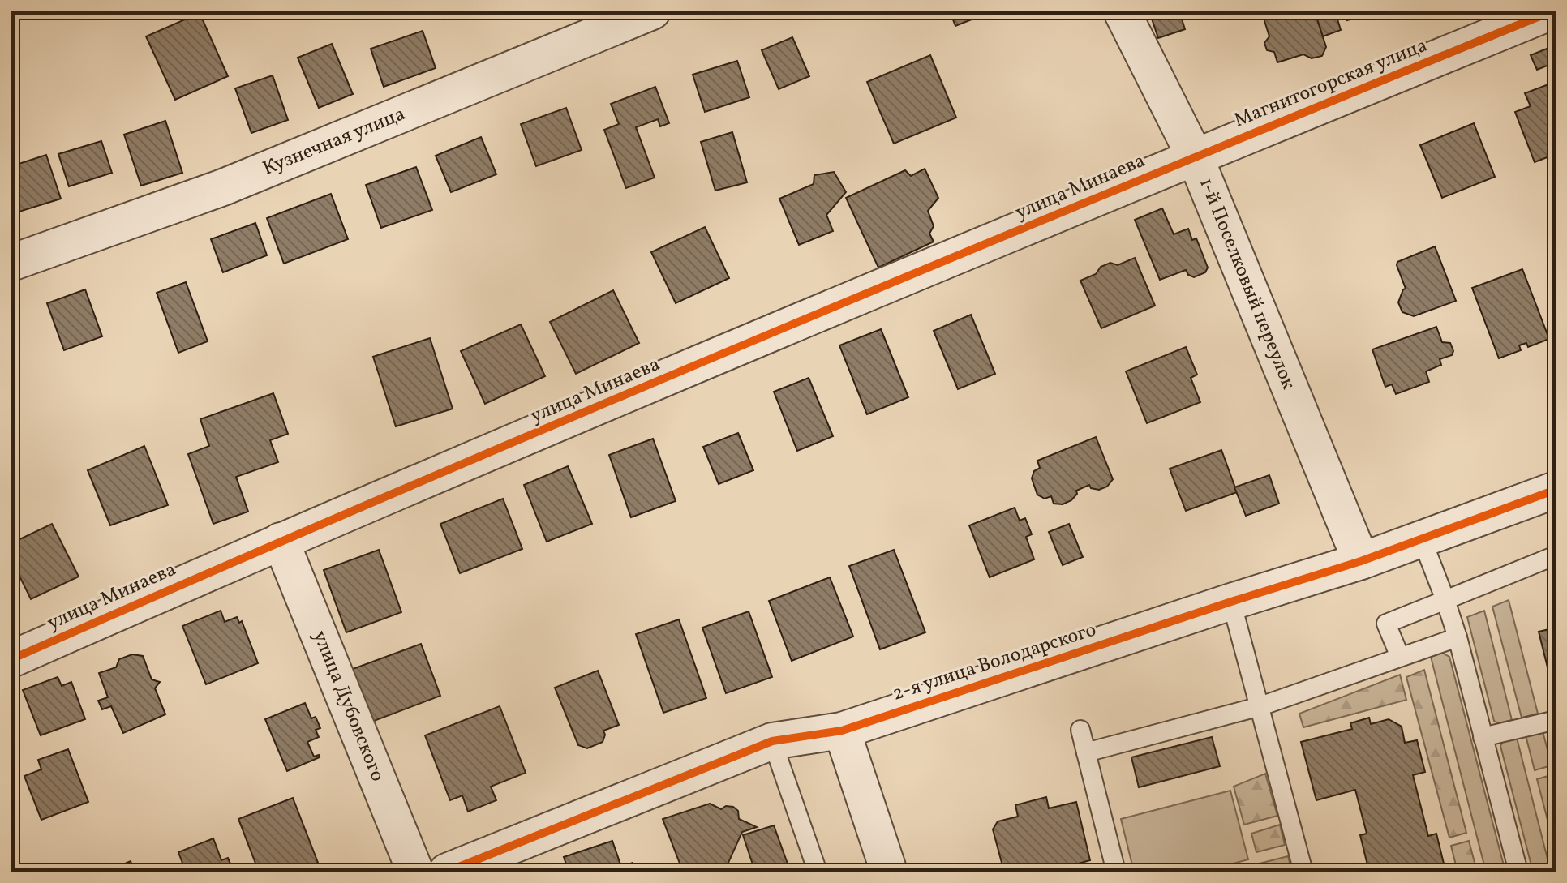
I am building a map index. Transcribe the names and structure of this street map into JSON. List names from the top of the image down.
{
  "streets": {
    "street": [
      "Магнитогорская улица",
      "Кузнечная улица",
      "улица Минаева",
      "1-й Поселковый переулок",
      "2-я улица Володарского",
      "улица Дубовского"
    ]
  },
  "crossings": [
    ["Магнитогорская улица", "улица Минаева"],
    ["Магнитогорская улица", "1-й Поселковый переулок"],
    ["улица Минаева", "1-й Поселковый переулок"],
    ["улица Минаева", "улица Дубовского"],
    ["1-й Поселковый переулок", "2-я улица Володарского"]
  ]
}
